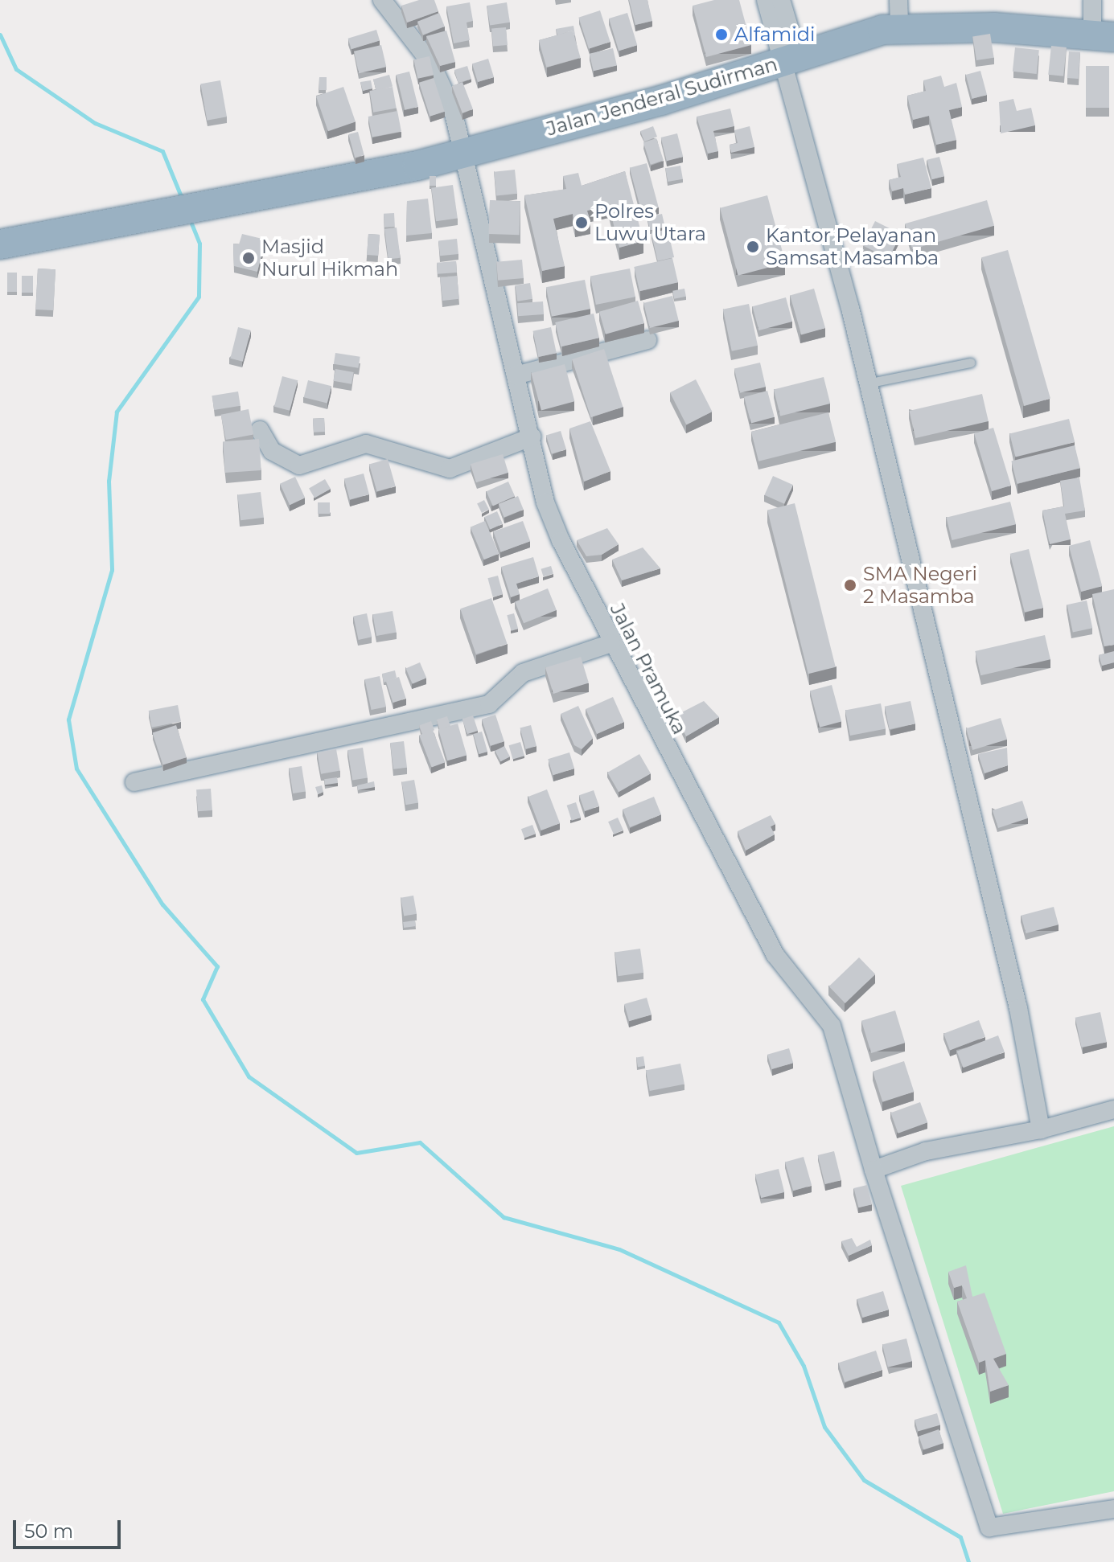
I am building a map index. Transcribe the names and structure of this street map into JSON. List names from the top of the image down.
{
  "streets": {
    "highway": ["Jalan Jenderal Sudirman"],
    "street": ["Jalan Pramuka"]
  },
  "crossings": [
    ["Jalan Jenderal Sudirman", "Jalan Pramuka"]
  ],
  "places": [
    "Alfamidi",
    "Polres Luwu Utara",
    "Kantor Pelayanan Samsat Masamba",
    "Masjid Nurul Hikmah",
    "SMA Negeri 2 Masamba"
  ],
  "scale_bar": "50 m"
}
